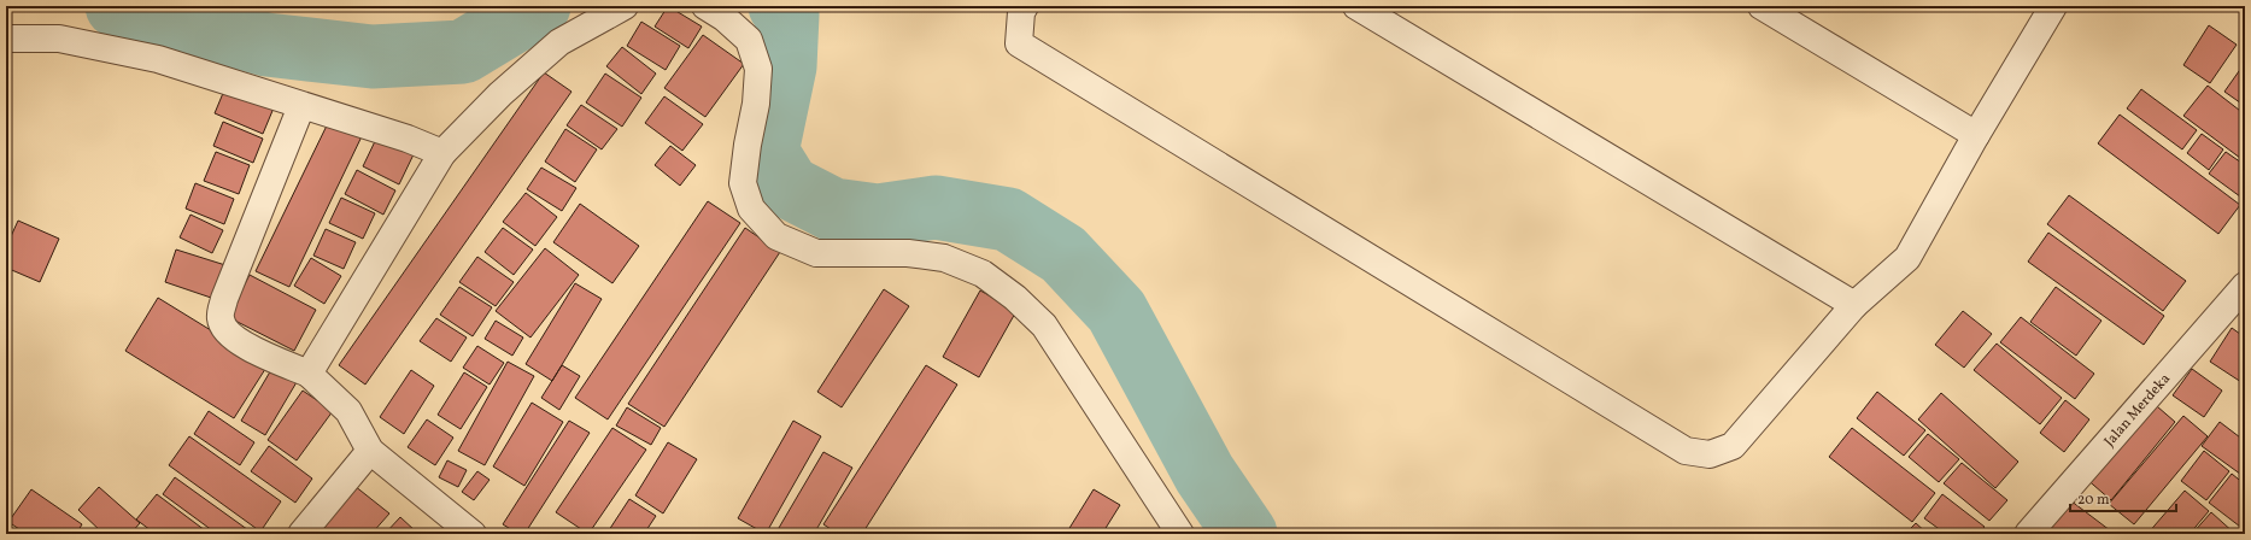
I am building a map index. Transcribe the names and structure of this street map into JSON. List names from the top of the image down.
{
  "streets": {
    "street": ["Jalan Merdeka"]
  },
  "scale_bar": "20 m"
}
